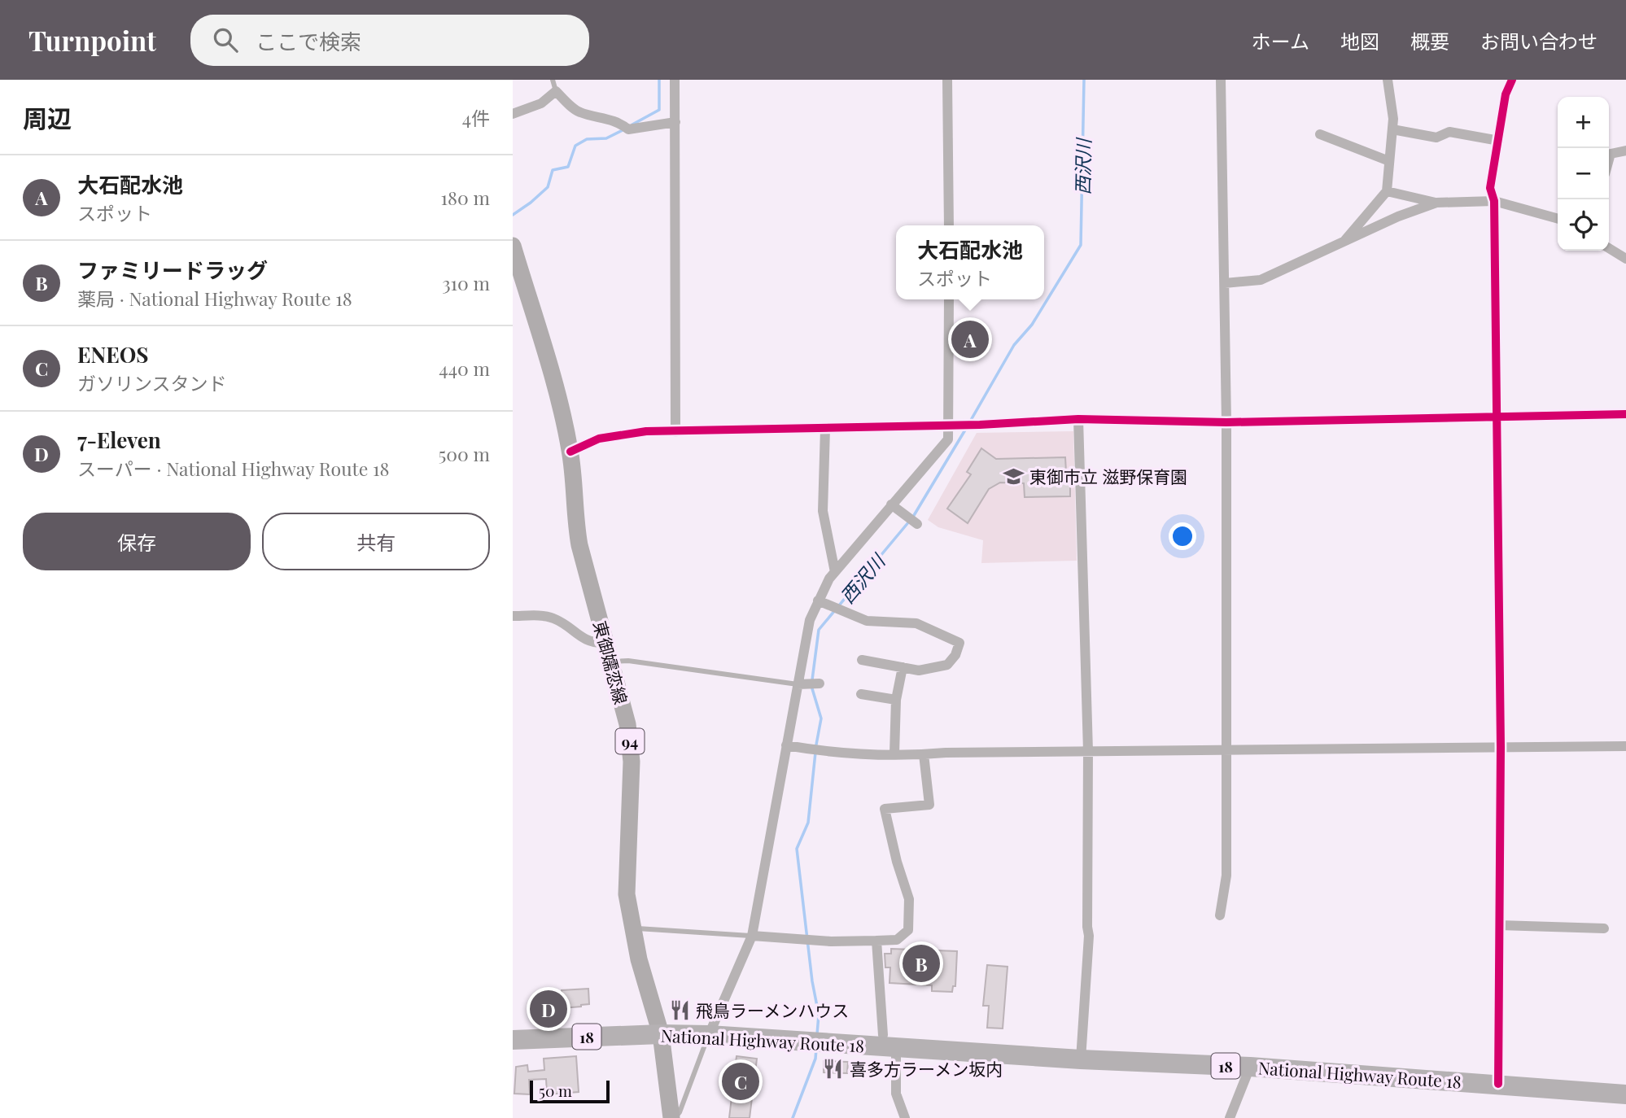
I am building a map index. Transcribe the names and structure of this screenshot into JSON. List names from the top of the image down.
{
  "streets": {
    "highway": ["18", "National Highway Route 18"],
    "main road": ["東御嬬恋線", "94"]
  },
  "crossings": [
    ["東御嬬恋線", "National Highway Route 18"]
  ],
  "water": ["西沢川"],
  "places": {
    "school or university": ["東御市立 滋野保育園"],
    "restaurant": ["飛鳥ラーメンハウス", "喜多方ラーメン坂内"]
  },
  "scale_bar": "50 m",
  "page": {
    "header": "Turnpoint",
    "search": "ここで検索",
    "nav": [
      "ホーム",
      "地図",
      "概要",
      "お問い合わせ"
    ],
    "heading": ["周辺", "4件"],
    "map_buttons": ["+", "−"],
    "list": [
      {
        "mark": "A",
        "name": "大石配水池",
        "note": "スポット",
        "value": "180 m"
      },
      {
        "mark": "B",
        "name": "ファミリードラッグ",
        "note": "薬局 · National Highway Route 18",
        "value": "310 m"
      },
      {
        "mark": "C",
        "name": "ENEOS",
        "note": "ガソリンスタンド",
        "value": "440 m"
      },
      {
        "mark": "D",
        "name": "7-Eleven",
        "note": "スーパー · National Highway Route 18",
        "value": "500 m"
      }
    ],
    "popup": ["大石配水池", "スポット"],
    "pins": [
      "A",
      "B",
      "D",
      "C"
    ],
    "buttons": ["保存", "共有"],
    "scale": "50 m"
  }
}
